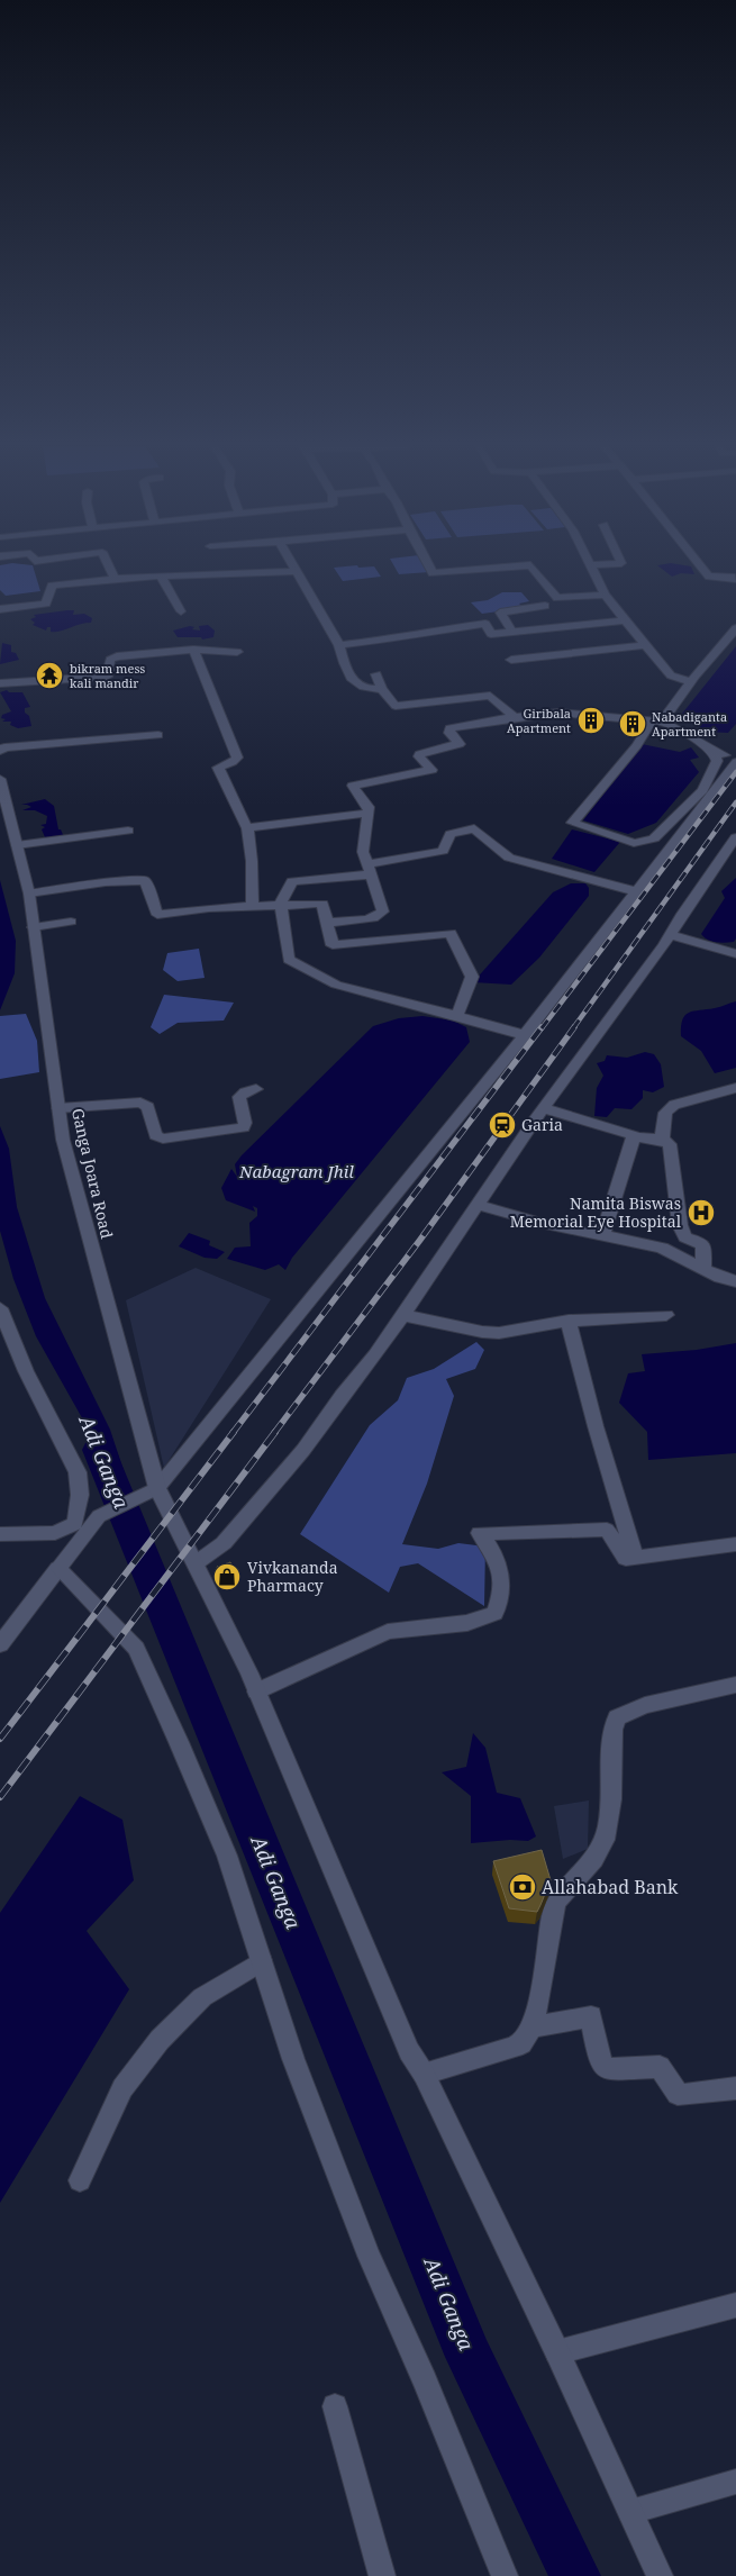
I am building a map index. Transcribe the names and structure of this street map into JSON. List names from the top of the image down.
{
  "streets": {
    "street": ["Ganga Joara Road"]
  },
  "water": ["Nabagram Jhil", "Adi Ganga"],
  "places": {
    "temple": ["bikram mess kali mandir"],
    "building": ["Giribala Apartment", "Nabadiganta Apartment"],
    "station": ["Garia"],
    "hospital": ["Namita Biswas Memorial Eye Hospital"],
    "shop": ["Vivkananda Pharmacy"],
    "bank": ["Allahabad Bank"]
  }
}
